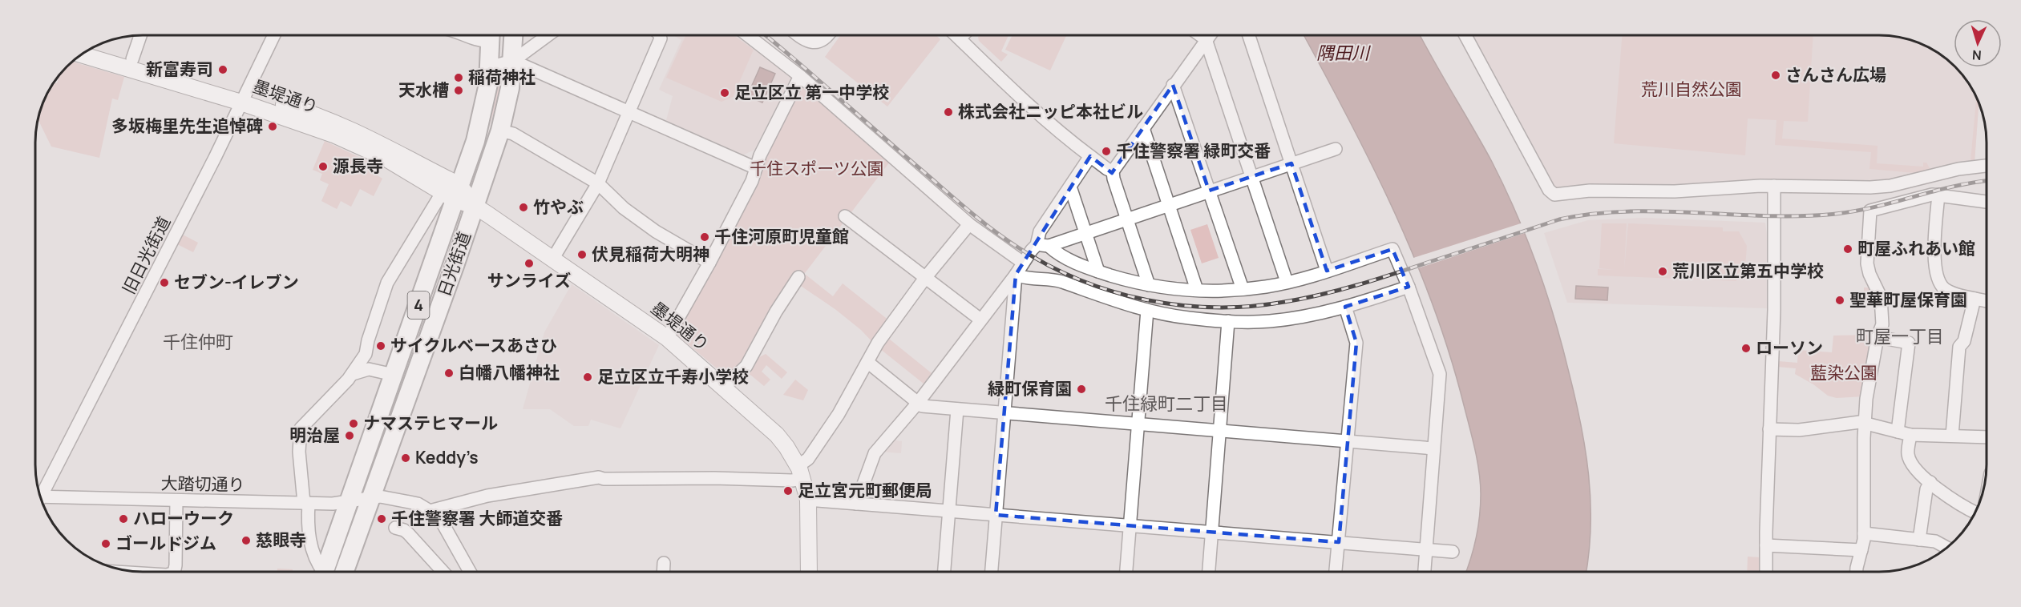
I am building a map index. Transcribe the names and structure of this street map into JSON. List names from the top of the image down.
{
  "streets": {
    "highway": ["日光街道", "4"],
    "main road": ["墨堤通り"],
    "street": ["旧日光街道", "大踏切通り"]
  },
  "crossings": [
    ["墨堤通り", "旧日光街道"],
    ["墨堤通り", "日光街道"],
    ["日光街道", "大踏切通り"]
  ],
  "districts": ["町屋一丁目", "千住仲町", "千住緑町二丁目"],
  "water": ["隅田川"],
  "parks": ["荒川自然公園", "千住スポーツ公園", "藍染公園"],
  "places": [
    "新富寿司",
    "さんさん広場",
    "稲荷神社",
    "天水槽",
    "足立区立 第一中学校",
    "株式会社ニッピ本社ビル",
    "多坂梅里先生追悼碑",
    "千住警察署 緑町交番",
    "源長寺",
    "竹やぶ",
    "千住河原町児童館",
    "町屋ふれあい館",
    "伏見稲荷大明神",
    "サンライズ",
    "荒川区立第五中学校",
    "セブン-イレブン",
    "聖華町屋保育園",
    "サイクルベースあさひ",
    "ローソン",
    "白幡八幡神社",
    "足立区立千寿小学校",
    "緑町保育園",
    "ナマステヒマール",
    "明治屋",
    "Keddy’s",
    "足立宮元町郵便局",
    "ハローウーク",
    "千住警察署 大師道交番",
    "慈眼寺",
    "ゴールドジム"
  ],
  "north": "bottom"
}
